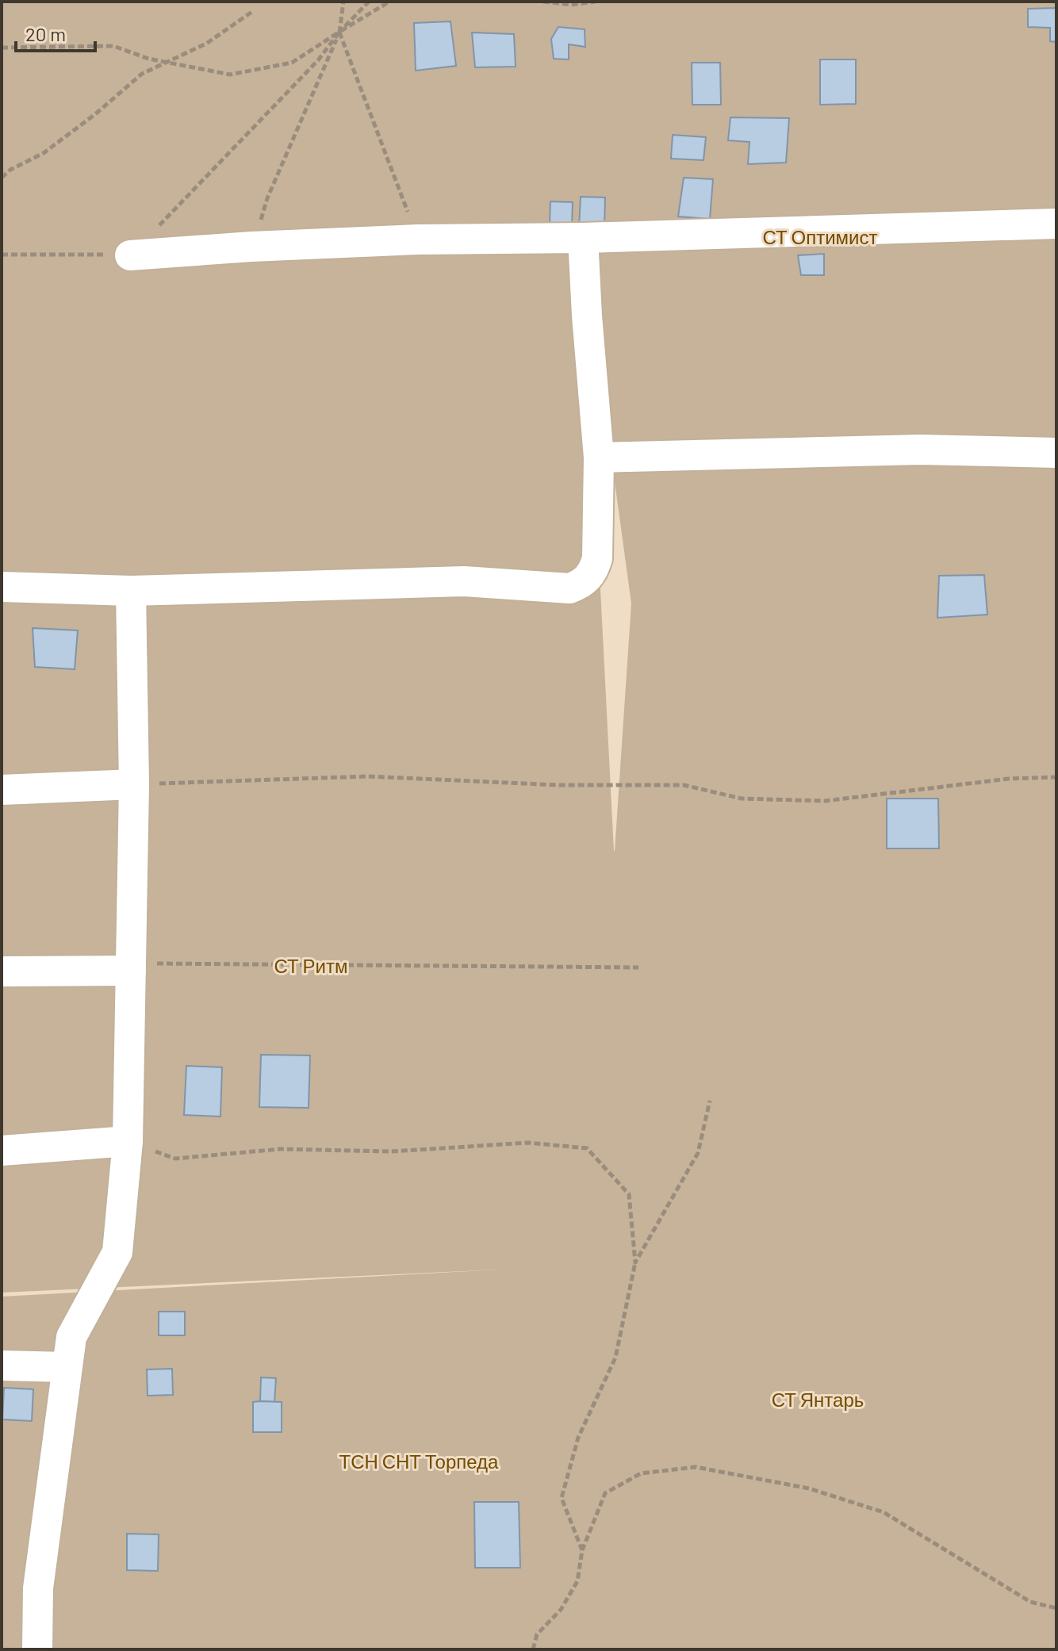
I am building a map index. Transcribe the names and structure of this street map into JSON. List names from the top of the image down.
{
  "parks": [
    "СТ Оптимист",
    "СТ Ритм",
    "СТ Янтарь",
    "ТСН СНТ Торпеда"
  ],
  "scale_bar": "20 m"
}
